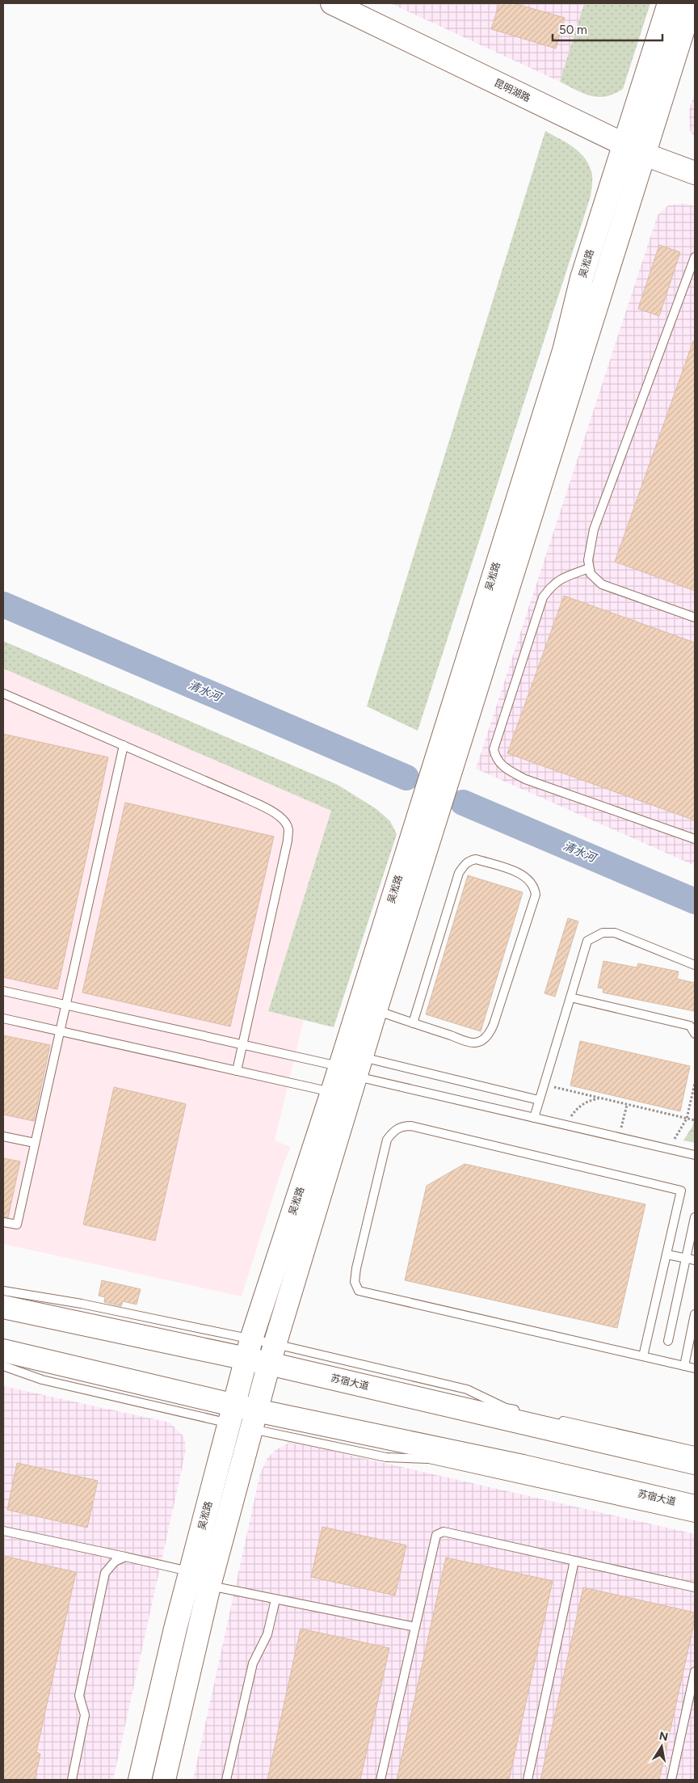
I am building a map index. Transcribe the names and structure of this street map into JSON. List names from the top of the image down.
{
  "streets": {
    "main road": ["昆明湖路", "吴淞路", "苏宿大道"]
  },
  "crossings": [
    ["昆明湖路", "吴淞路"],
    ["吴淞路", "苏宿大道"]
  ],
  "water": ["清水河"],
  "scale_bar": "50 m",
  "north": "top"
}
